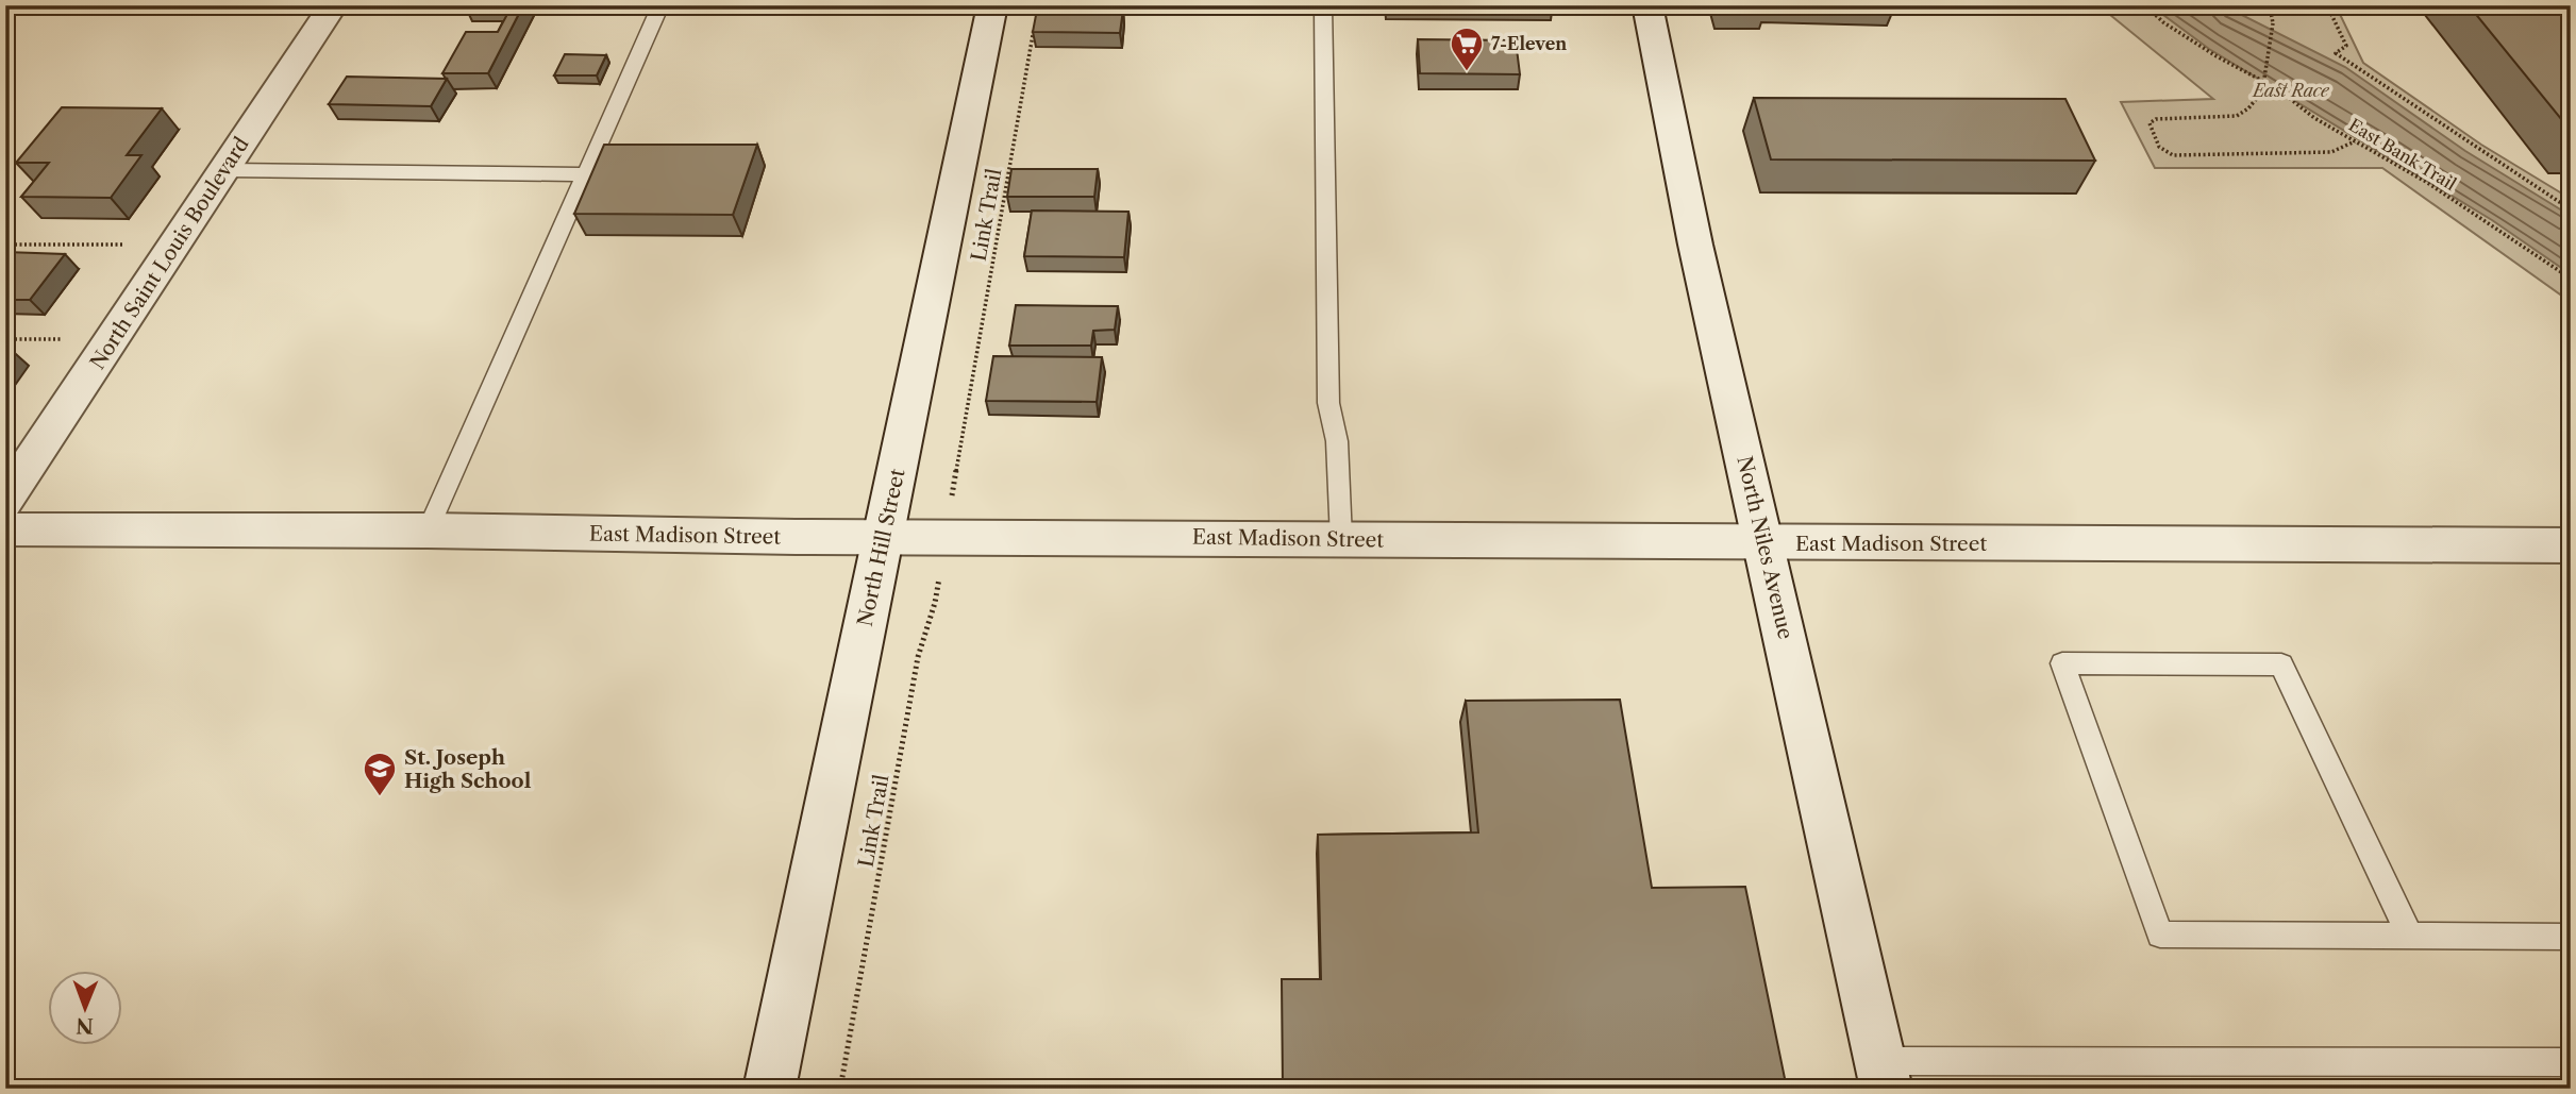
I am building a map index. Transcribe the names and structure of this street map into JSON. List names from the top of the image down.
{
  "streets": {
    "street": [
      "North Saint Louis Boulevard",
      "East Madison Street",
      "North Hill Street",
      "North Niles Avenue"
    ],
    "path": ["East Bank Trail", "Link Trail"]
  },
  "crossings": [
    ["East Madison Street", "North Hill Street"],
    ["East Madison Street", "North Niles Avenue"]
  ],
  "parks": ["East Race"],
  "places": {
    "supermarket": ["7-Eleven"],
    "school or university": ["St. Joseph High School"]
  },
  "north": "bottom"
}
